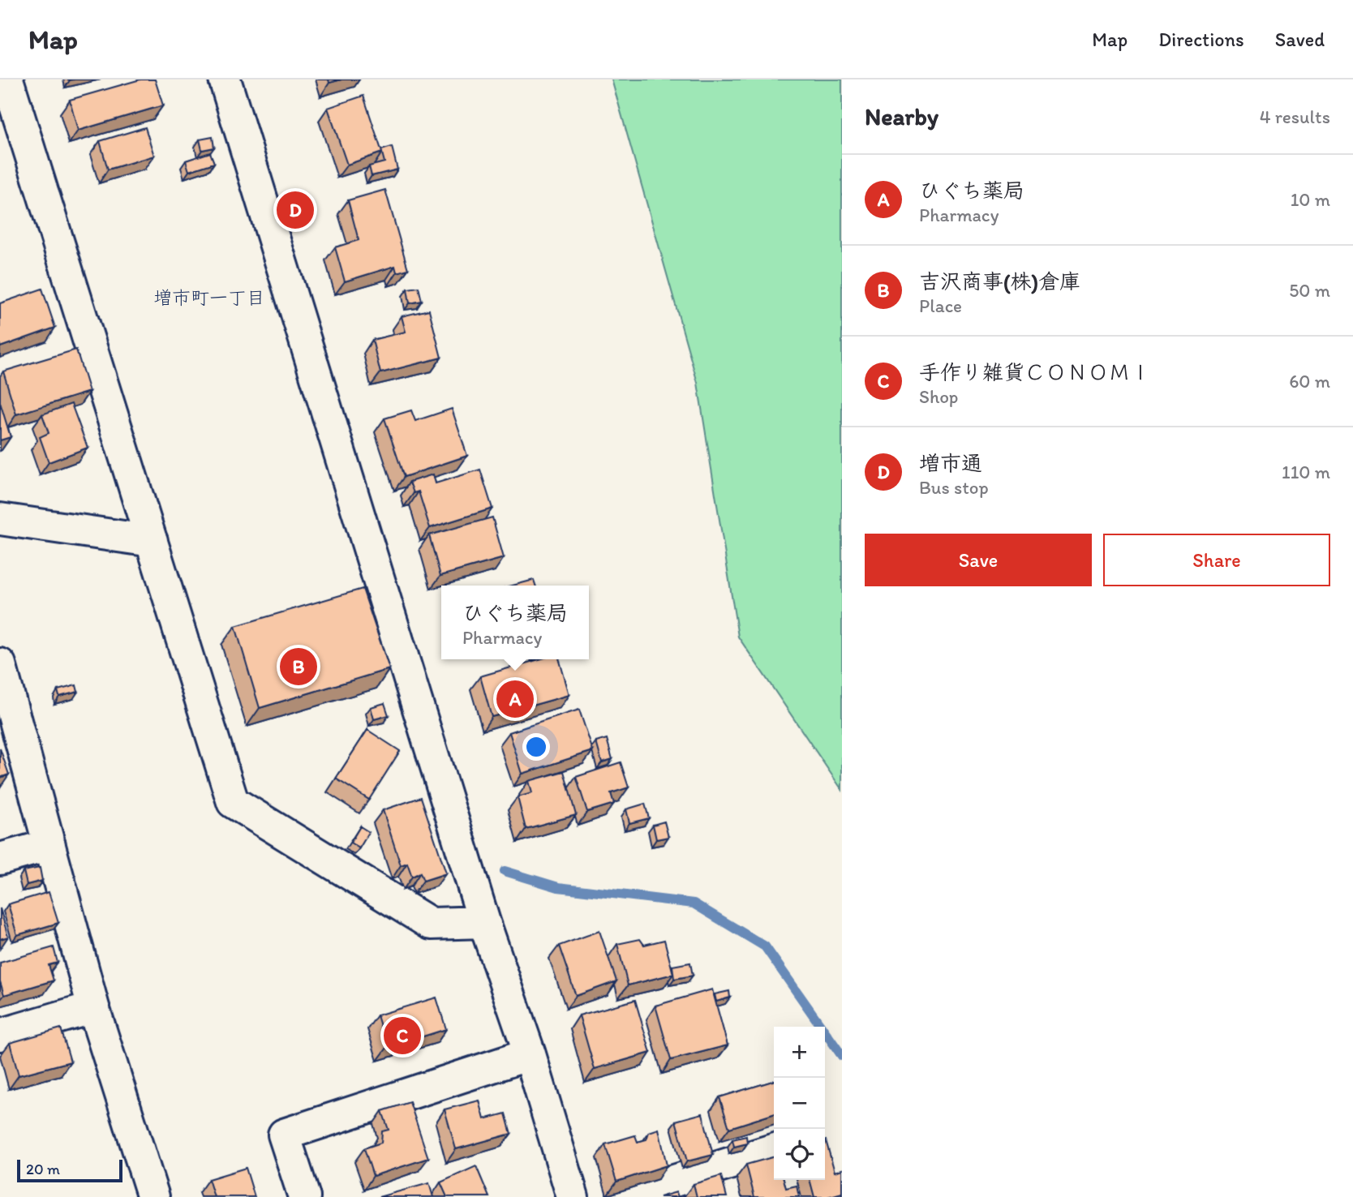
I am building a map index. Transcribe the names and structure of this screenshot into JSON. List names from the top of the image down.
{
  "districts": ["増市町一丁目"],
  "scale_bar": "20 m",
  "page": {
    "header": "Map",
    "nav": ["Map", "Directions", "Saved"],
    "heading": ["Nearby", "4 results"],
    "list": [
      {
        "mark": "A",
        "name": "ひぐち薬局",
        "note": "Pharmacy",
        "value": "10 m"
      },
      {
        "mark": "B",
        "name": "吉沢商事(株)倉庫",
        "note": "Place",
        "value": "50 m"
      },
      {
        "mark": "C",
        "name": "手作り雑貨ＣＯＮＯＭＩ",
        "note": "Shop",
        "value": "60 m"
      },
      {
        "mark": "D",
        "name": "増市通",
        "note": "Bus stop",
        "value": "110 m"
      }
    ],
    "pins": [
      "D",
      "B",
      "A",
      "C"
    ],
    "buttons": ["Save", "Share"],
    "popup": ["ひぐち薬局", "Pharmacy"],
    "map_buttons": ["+", "−"],
    "scale": "20 m"
  }
}
